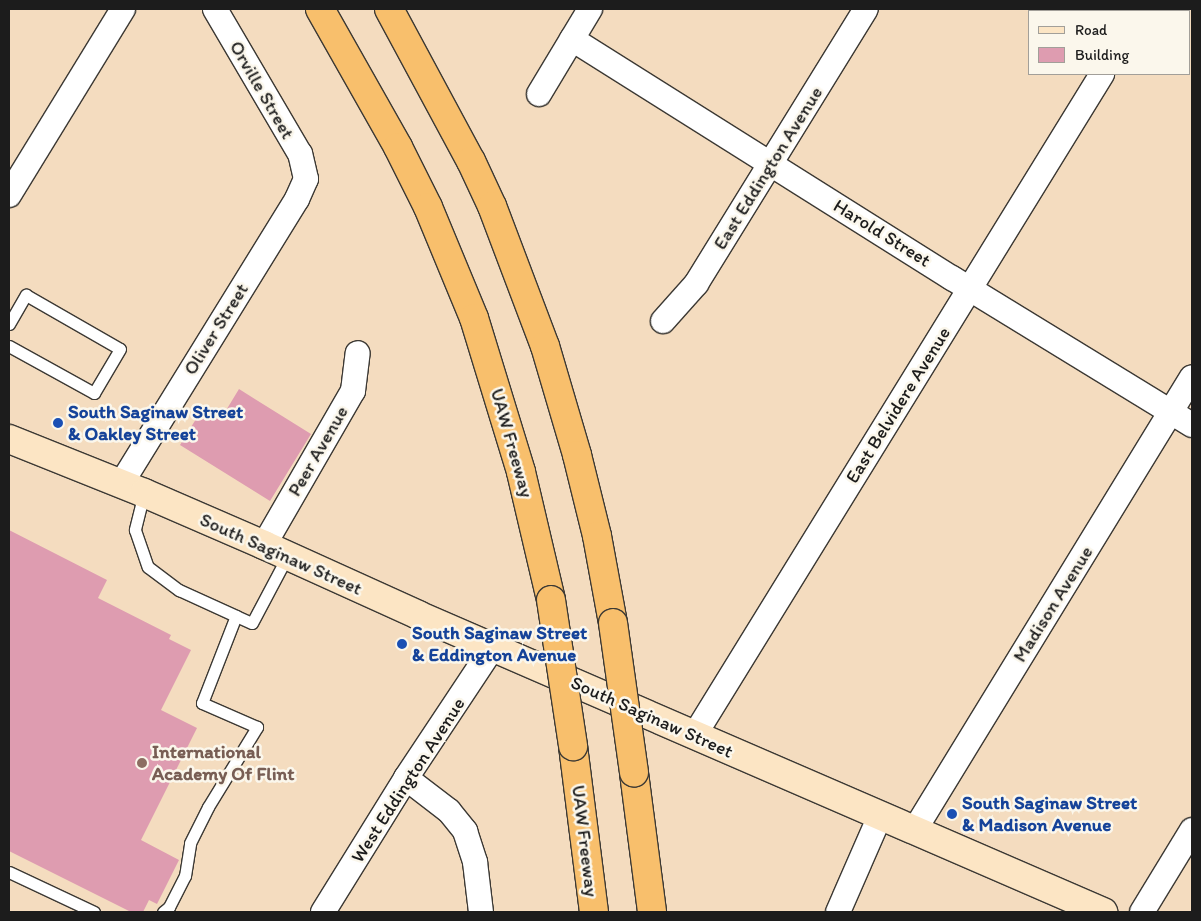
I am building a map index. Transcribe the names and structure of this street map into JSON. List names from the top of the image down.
{
  "streets": {
    "highway": ["UAW Freeway"],
    "main road": ["South Saginaw Street"],
    "street": [
      "Orville Street",
      "East Eddington Avenue",
      "Harold Street",
      "Oliver Street",
      "East Belvidere Avenue",
      "Peer Avenue",
      "Madison Avenue",
      "West Eddington Avenue"
    ]
  },
  "crossings": [
    ["Orville Street", "Oliver Street"],
    ["East Eddington Avenue", "Harold Street"],
    ["Harold Street", "East Belvidere Avenue"],
    ["Harold Street", "Madison Avenue"],
    ["Oliver Street", "South Saginaw Street"],
    ["East Belvidere Avenue", "South Saginaw Street"],
    ["Peer Avenue", "South Saginaw Street"],
    ["South Saginaw Street", "Madison Avenue"],
    ["South Saginaw Street", "West Eddington Avenue"]
  ],
  "places": [
    "South Saginaw Street & Oakley Street",
    "South Saginaw Street & Eddington Avenue",
    "International Academy Of Flint",
    "South Saginaw Street & Madison Avenue"
  ],
  "legend": ["Road", "Building"]
}
